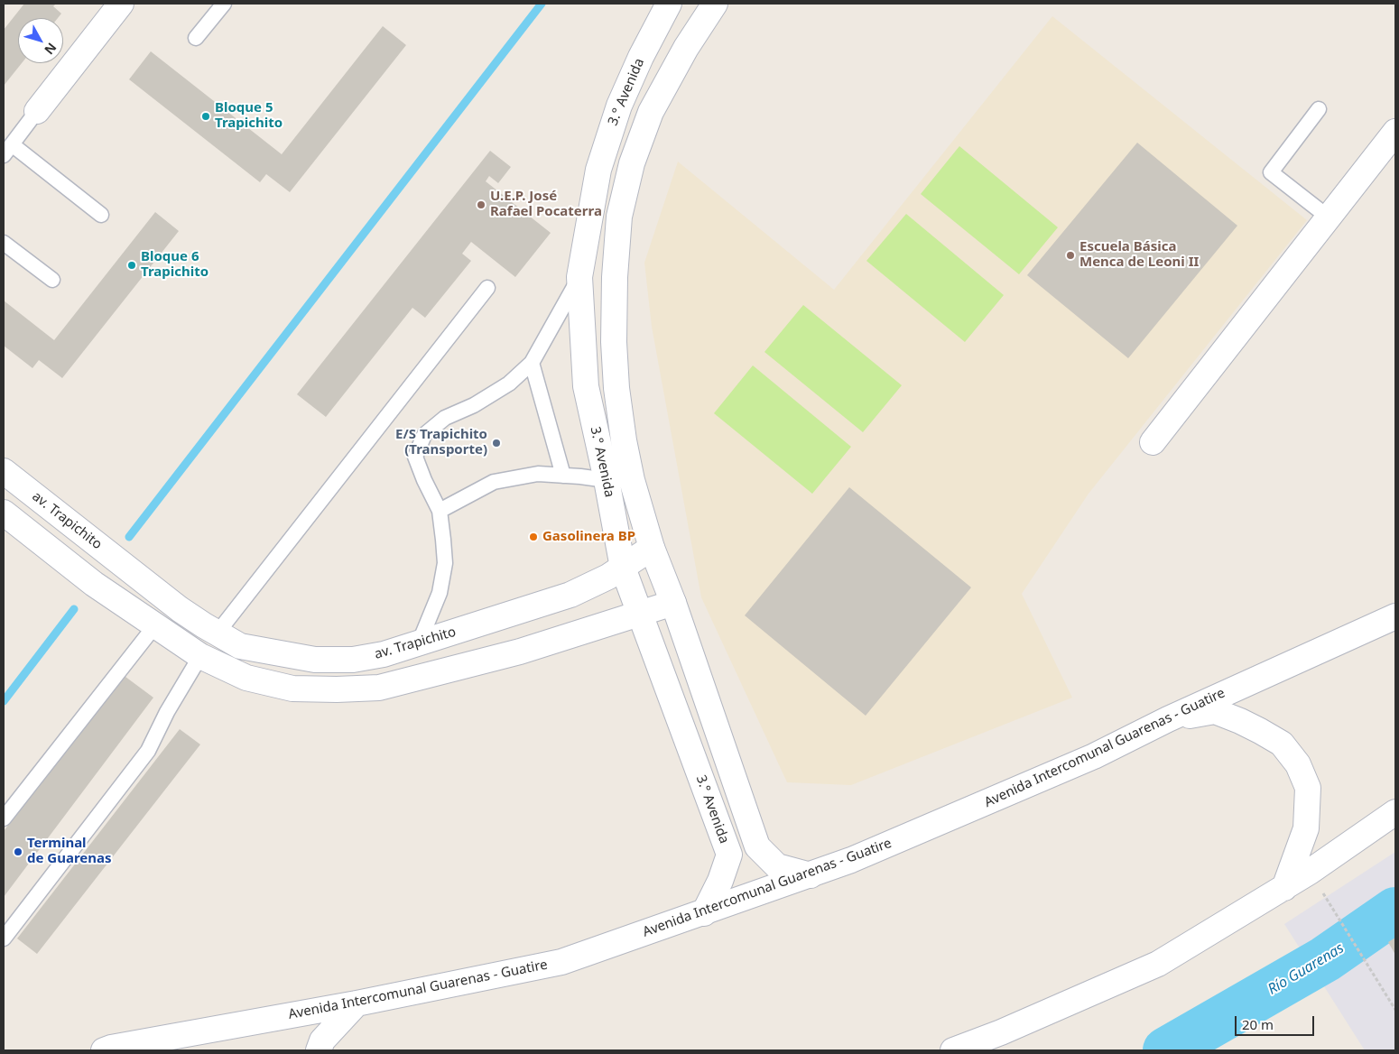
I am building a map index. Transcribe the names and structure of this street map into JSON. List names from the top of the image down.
{
  "streets": {
    "street": ["3.° Avenida", "av. Trapichito", "Avenida Intercomunal Guarenas - Guatire"]
  },
  "crossings": [
    ["3.° Avenida", "av. Trapichito"],
    ["3.° Avenida", "Avenida Intercomunal Guarenas - Guatire"]
  ],
  "water": ["Río Guarenas"],
  "places": [
    "Bloque 5 Trapichito",
    "U.E.P. José Rafael Pocaterra",
    "Escuela Básica Menca de Leoni II",
    "Bloque 6 Trapichito",
    "E/S Trapichito (Transporte)",
    "Gasolinera BP",
    "Terminal de Guarenas"
  ],
  "scale_bar": "20 m",
  "north": "bottom right"
}
